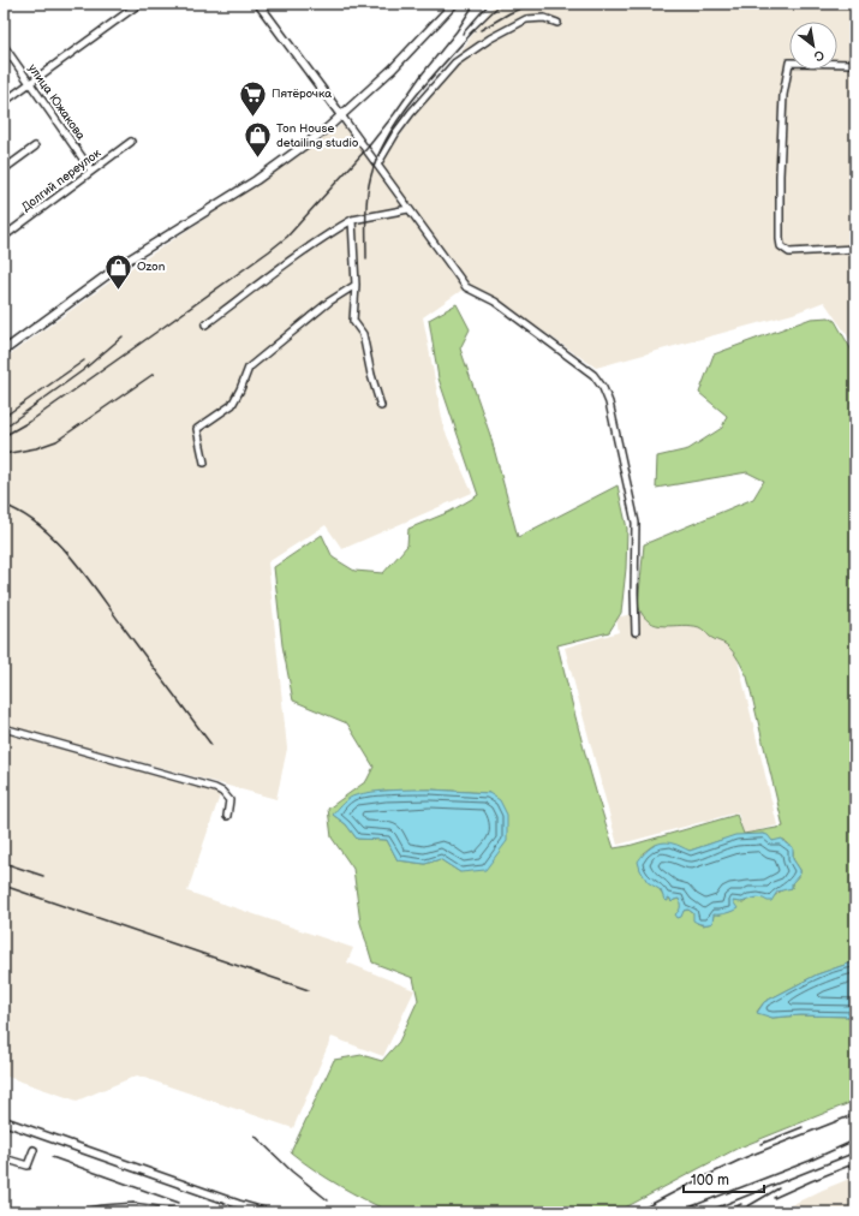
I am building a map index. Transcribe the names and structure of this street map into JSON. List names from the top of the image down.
{
  "streets": {
    "street": ["улица Южакова", "Долгий переулок"]
  },
  "crossings": [
    ["улица Южакова", "Долгий переулок"]
  ],
  "places": {
    "supermarket": ["Пятёрочка"],
    "shop": ["Ton House detailing studio", "Ozon"]
  },
  "scale_bar": "100 m",
  "north": "bottom right"
}
